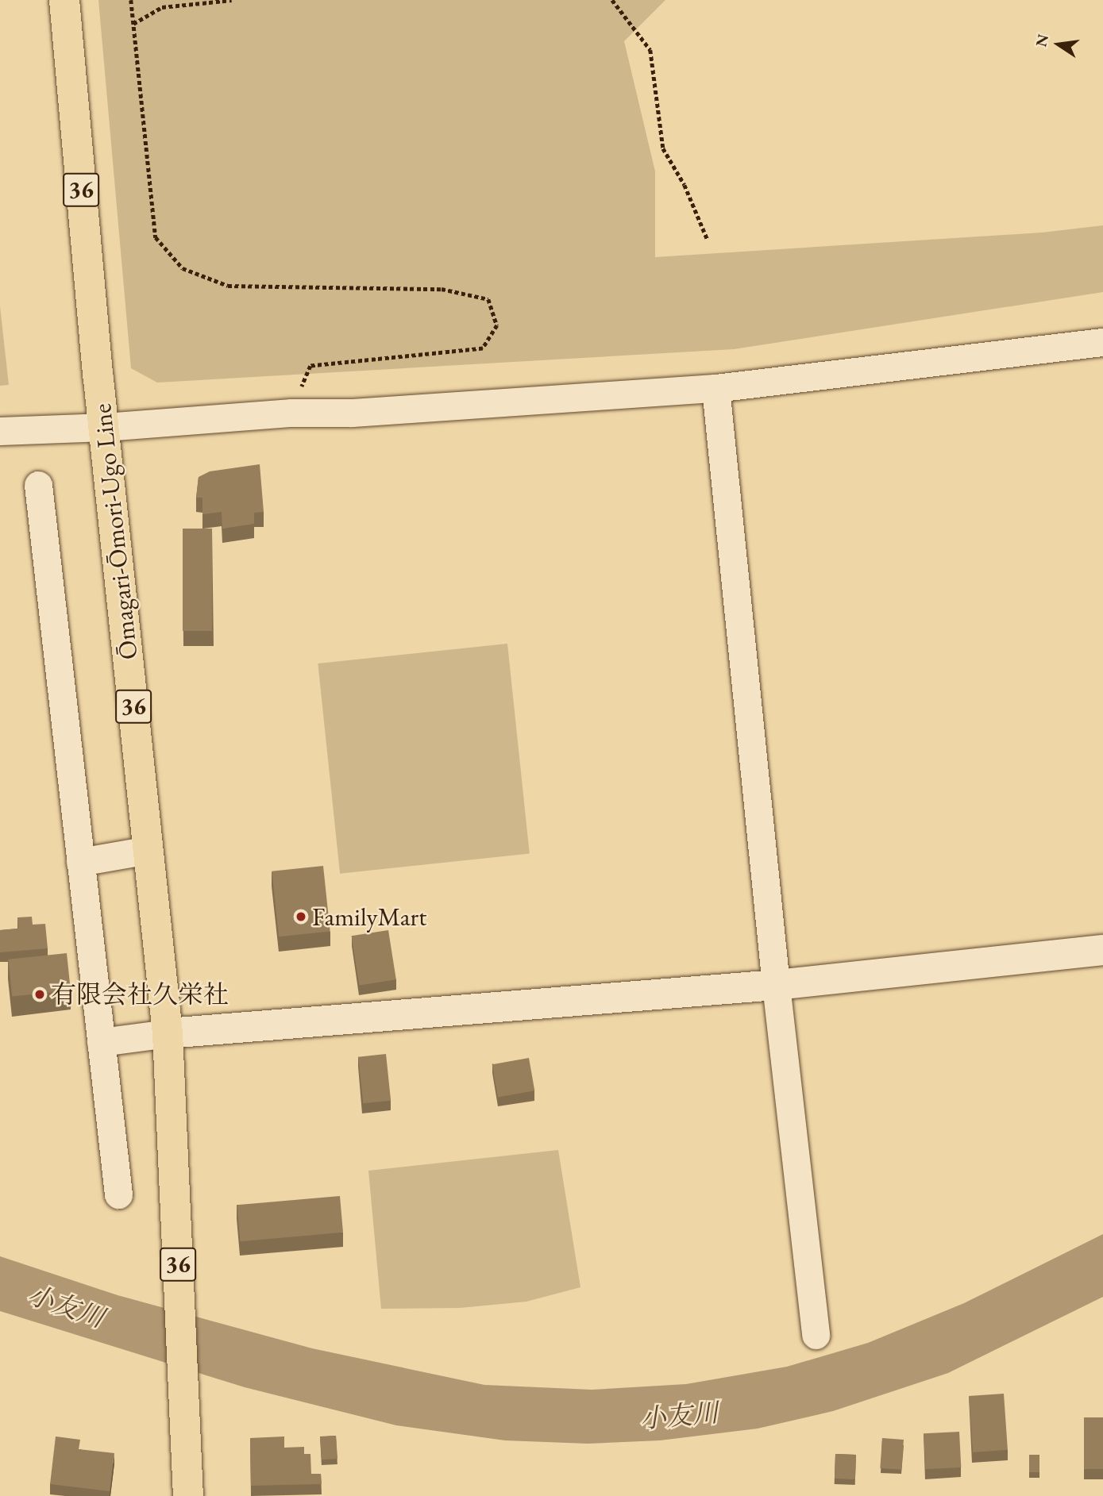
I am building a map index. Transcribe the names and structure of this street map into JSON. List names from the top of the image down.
{
  "streets": {
    "main road": ["36", "Ōmagari-Ōmori-Ugo Line"]
  },
  "water": ["小友川"],
  "places": ["FamilyMart", "有限会社久栄社"],
  "north": "left"
}
